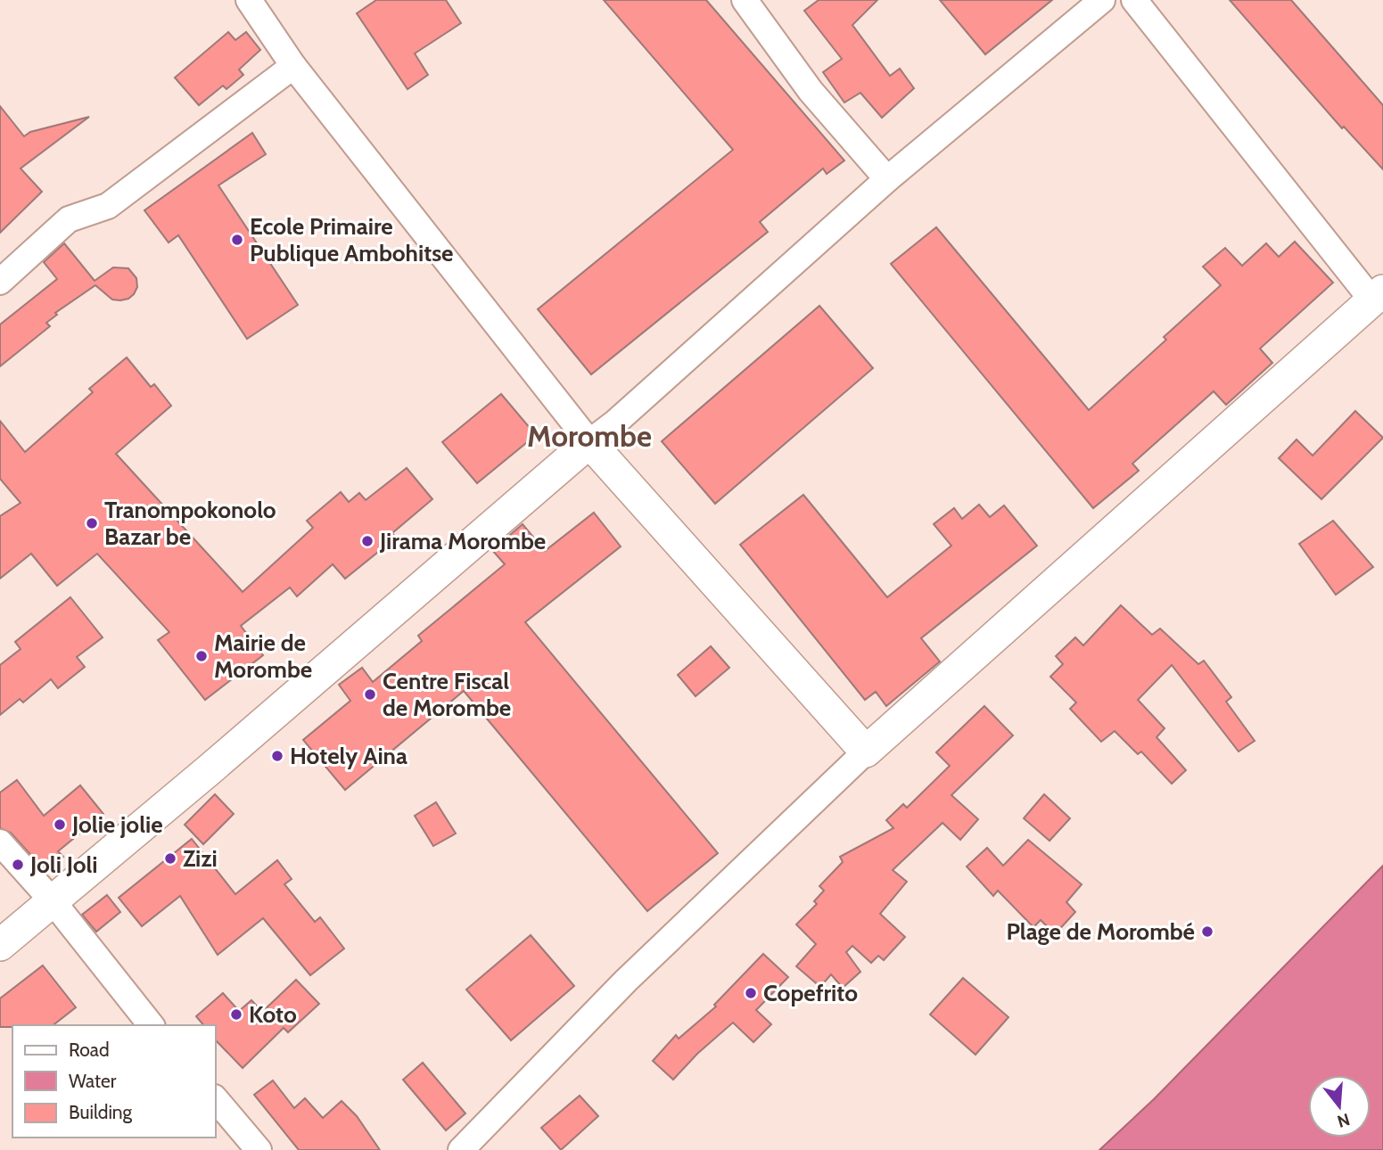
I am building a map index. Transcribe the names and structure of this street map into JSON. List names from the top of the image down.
{
  "districts": ["Morombe"],
  "places": [
    "Ecole Primaire Publique Ambohitse",
    "Tranompokonolo Bazar be",
    "Jirama Morombe",
    "Mairie de Morombe",
    "Centre Fiscal de Morombe",
    "Hotely Aina",
    "Jolie jolie",
    "Zizi",
    "Joli Joli",
    "Plage de Morombé",
    "Copefrito",
    "Koto"
  ],
  "legend": ["Road", "Water", "Building"],
  "north": "bottom"
}
